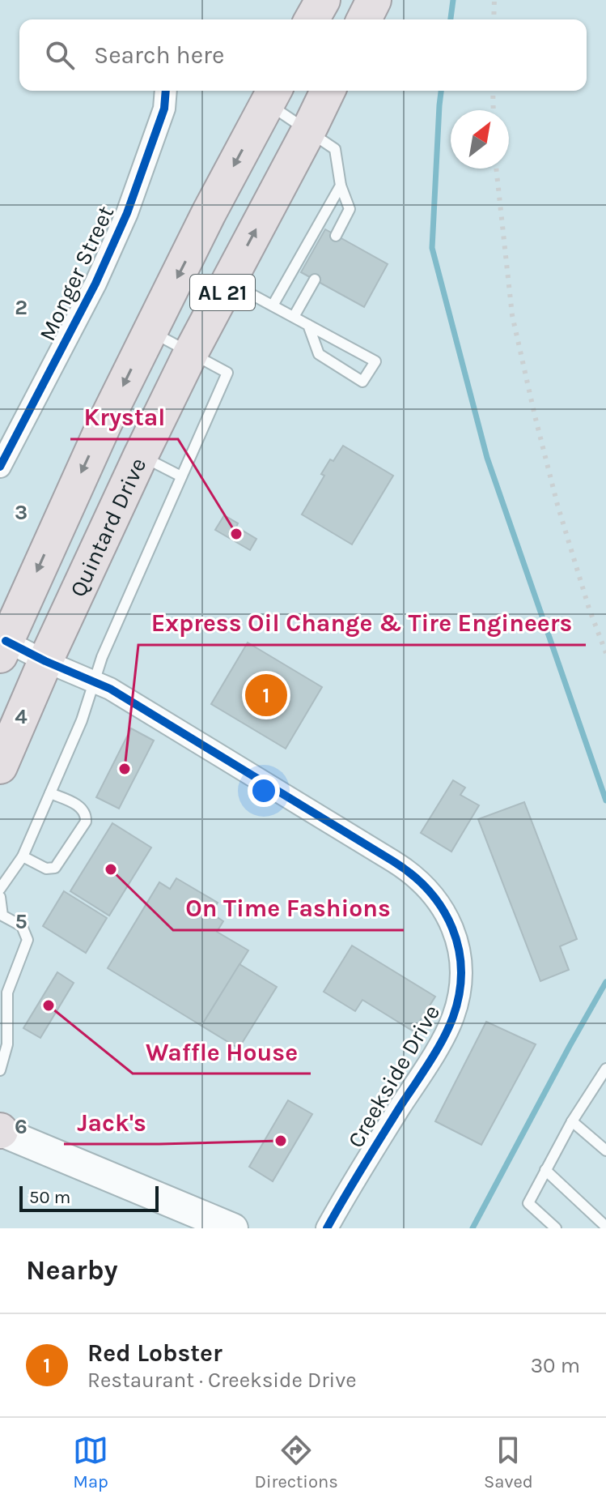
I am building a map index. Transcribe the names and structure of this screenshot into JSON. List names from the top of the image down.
{
  "streets": {
    "highway": ["AL 21", "Quintard Drive"],
    "street": ["Monger Street", "Creekside Drive"]
  },
  "crossings": [
    ["Quintard Drive", "Creekside Drive"]
  ],
  "places": [
    "Krystal",
    "Express Oil Change & Tire Engineers",
    "On Time Fashions",
    "Waffle House",
    "Jack's"
  ],
  "scale_bar": "50 m",
  "north": "top right",
  "page": {
    "search": "Search here",
    "pins": "1",
    "scale": "50 m",
    "heading": "Nearby",
    "list": [
      {
        "mark": "1",
        "name": "Red Lobster",
        "note": "Restaurant · Creekside Drive",
        "value": "30 m"
      }
    ],
    "nav": ["Map", "Directions", "Saved"]
  },
  "grid": {
    "rows": [
      "2",
      "3",
      "4",
      "5",
      "6"
    ]
  }
}
